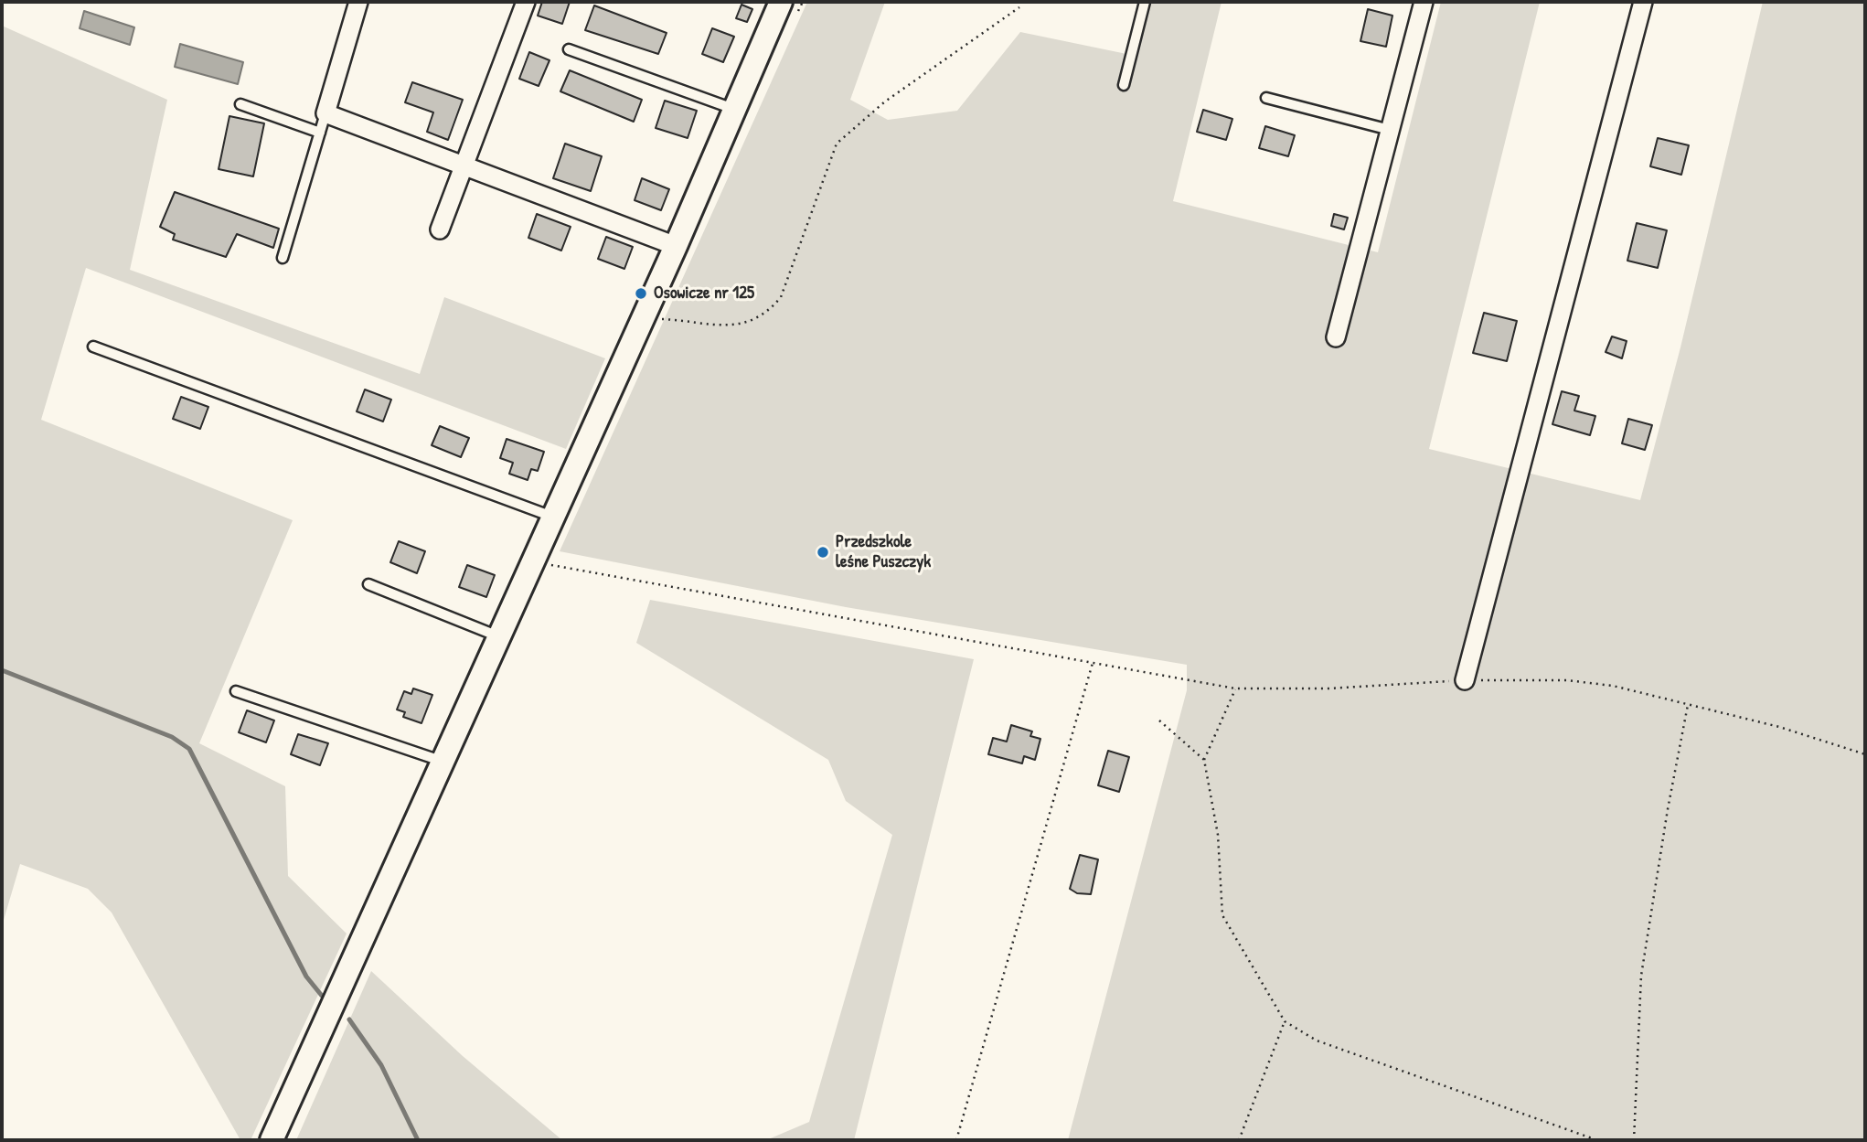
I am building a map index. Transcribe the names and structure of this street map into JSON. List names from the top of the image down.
{
  "places": ["Osowicze nr 125", "Przedszkole leśne Puszczyk"]
}
